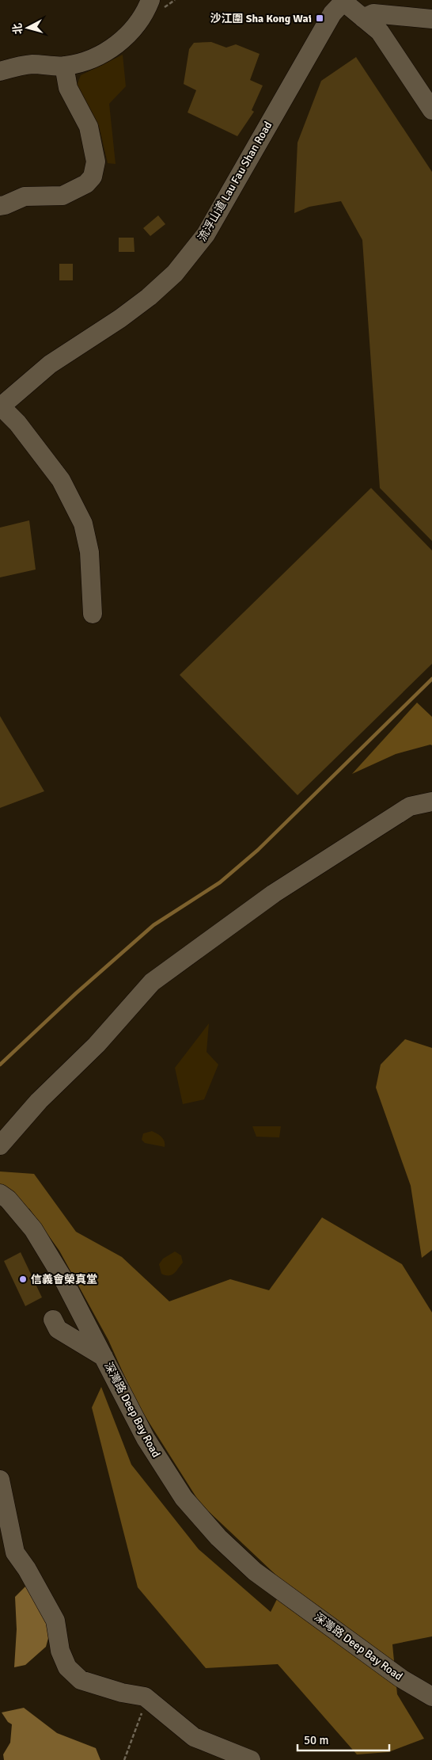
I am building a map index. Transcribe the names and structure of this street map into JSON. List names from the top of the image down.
{
  "streets": {
    "street": ["流浮山道 Lau Fau Shan Road", "深灣路 Deep Bay Road"]
  },
  "places": {
    "transit": ["沙江圍 Sha Kong Wai"],
    "other": ["信義會榮真堂"]
  },
  "scale_bar": "50 m",
  "north": "left"
}
